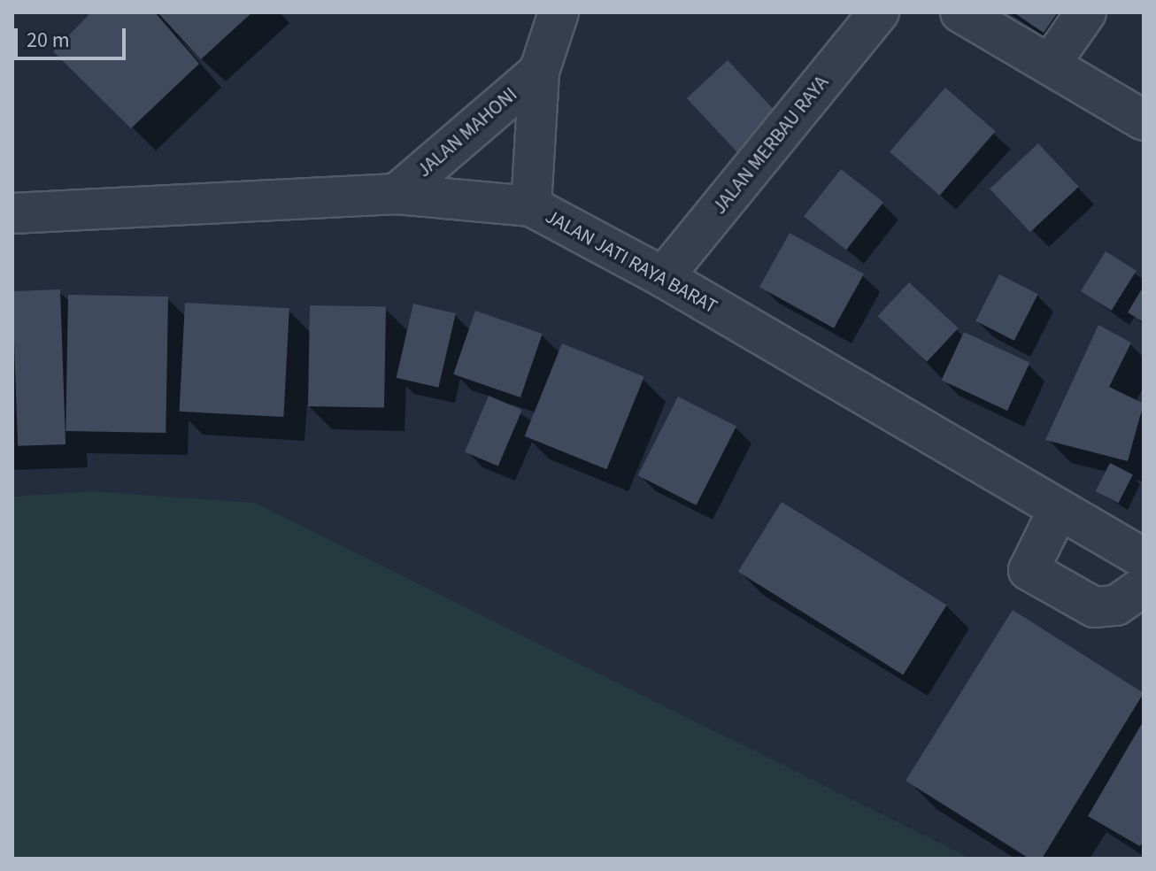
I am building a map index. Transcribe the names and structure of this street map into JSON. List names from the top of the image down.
{
  "streets": {
    "street": ["JALAN MAHONI", "JALAN MERBAU RAYA", "JALAN JATI RAYA BARAT"]
  },
  "crossings": [
    ["JALAN MAHONI", "JALAN JATI RAYA BARAT"],
    ["JALAN MERBAU RAYA", "JALAN JATI RAYA BARAT"]
  ],
  "scale_bar": "20 m"
}
